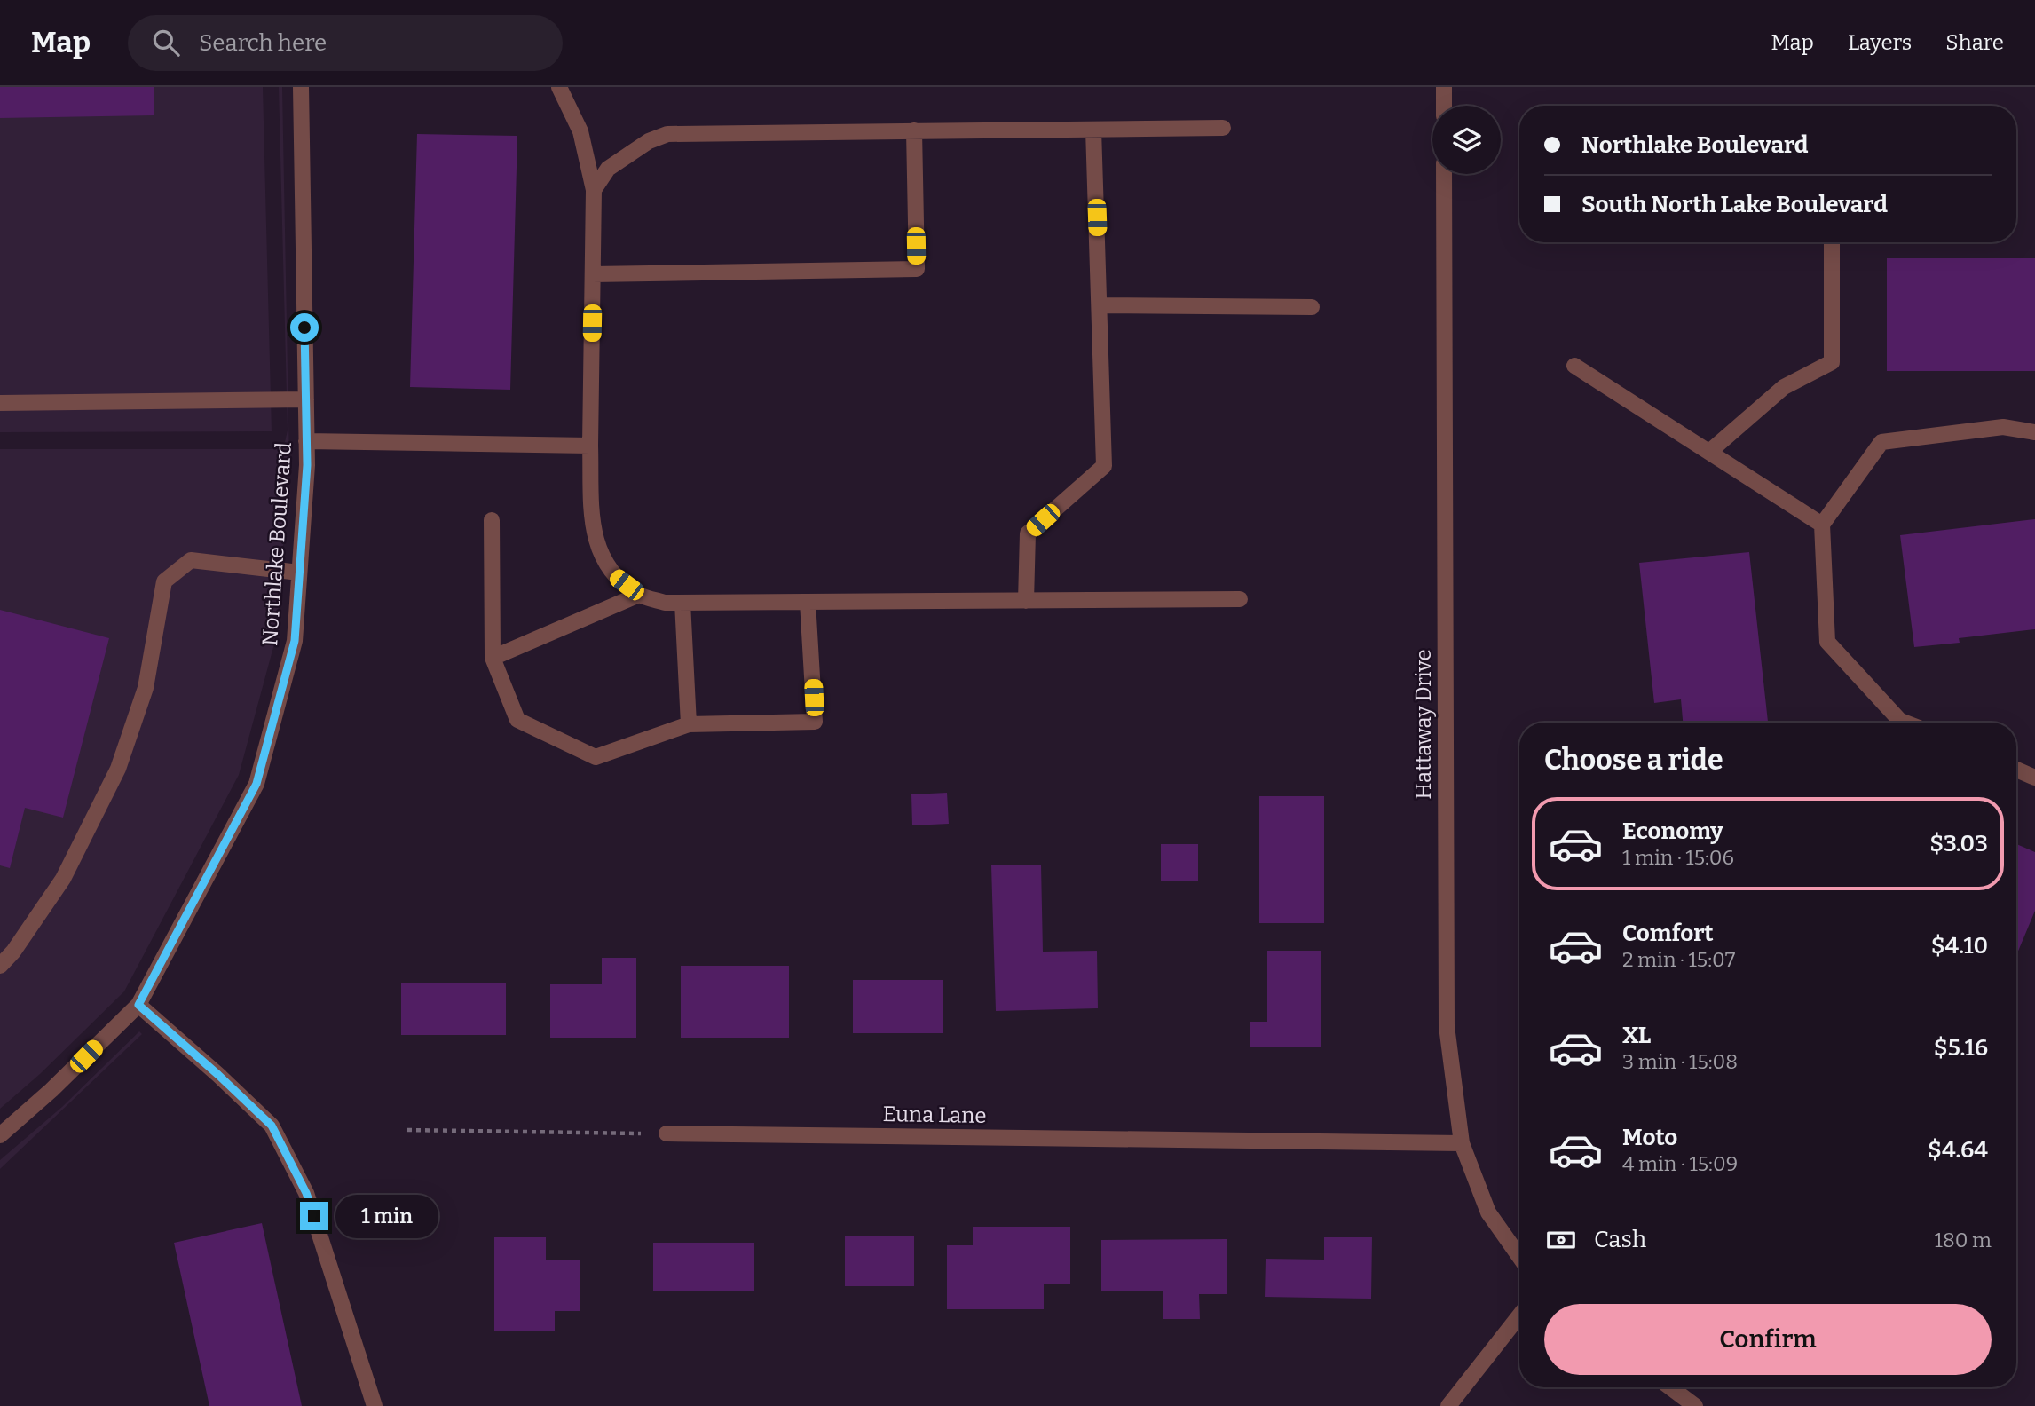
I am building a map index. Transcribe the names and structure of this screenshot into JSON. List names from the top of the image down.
{
  "streets": {
    "street": ["Northlake Boulevard", "Hattaway Drive", "Euna Lane"]
  },
  "crossings": [
    ["Hattaway Drive", "Euna Lane"]
  ],
  "page": {
    "header": "Map",
    "search": "Search here",
    "nav": ["Map", "Layers", "Share"],
    "banner": ["Northlake Boulevard", "South North Lake Boulevard"],
    "heading": "Choose a ride",
    "list": [
      {
        "name": "Economy",
        "note": "1 min · 15:06",
        "value": "$3.03"
      },
      {
        "name": "Comfort",
        "note": "2 min · 15:07",
        "value": "$4.10"
      },
      {
        "name": "XL",
        "note": "3 min · 15:08",
        "value": "$5.16"
      },
      {
        "name": "Moto",
        "note": "4 min · 15:09",
        "value": "$4.64"
      }
    ],
    "bubble": "1 min",
    "pay": ["Cash", "180 m"],
    "buttons": "Confirm"
  }
}
